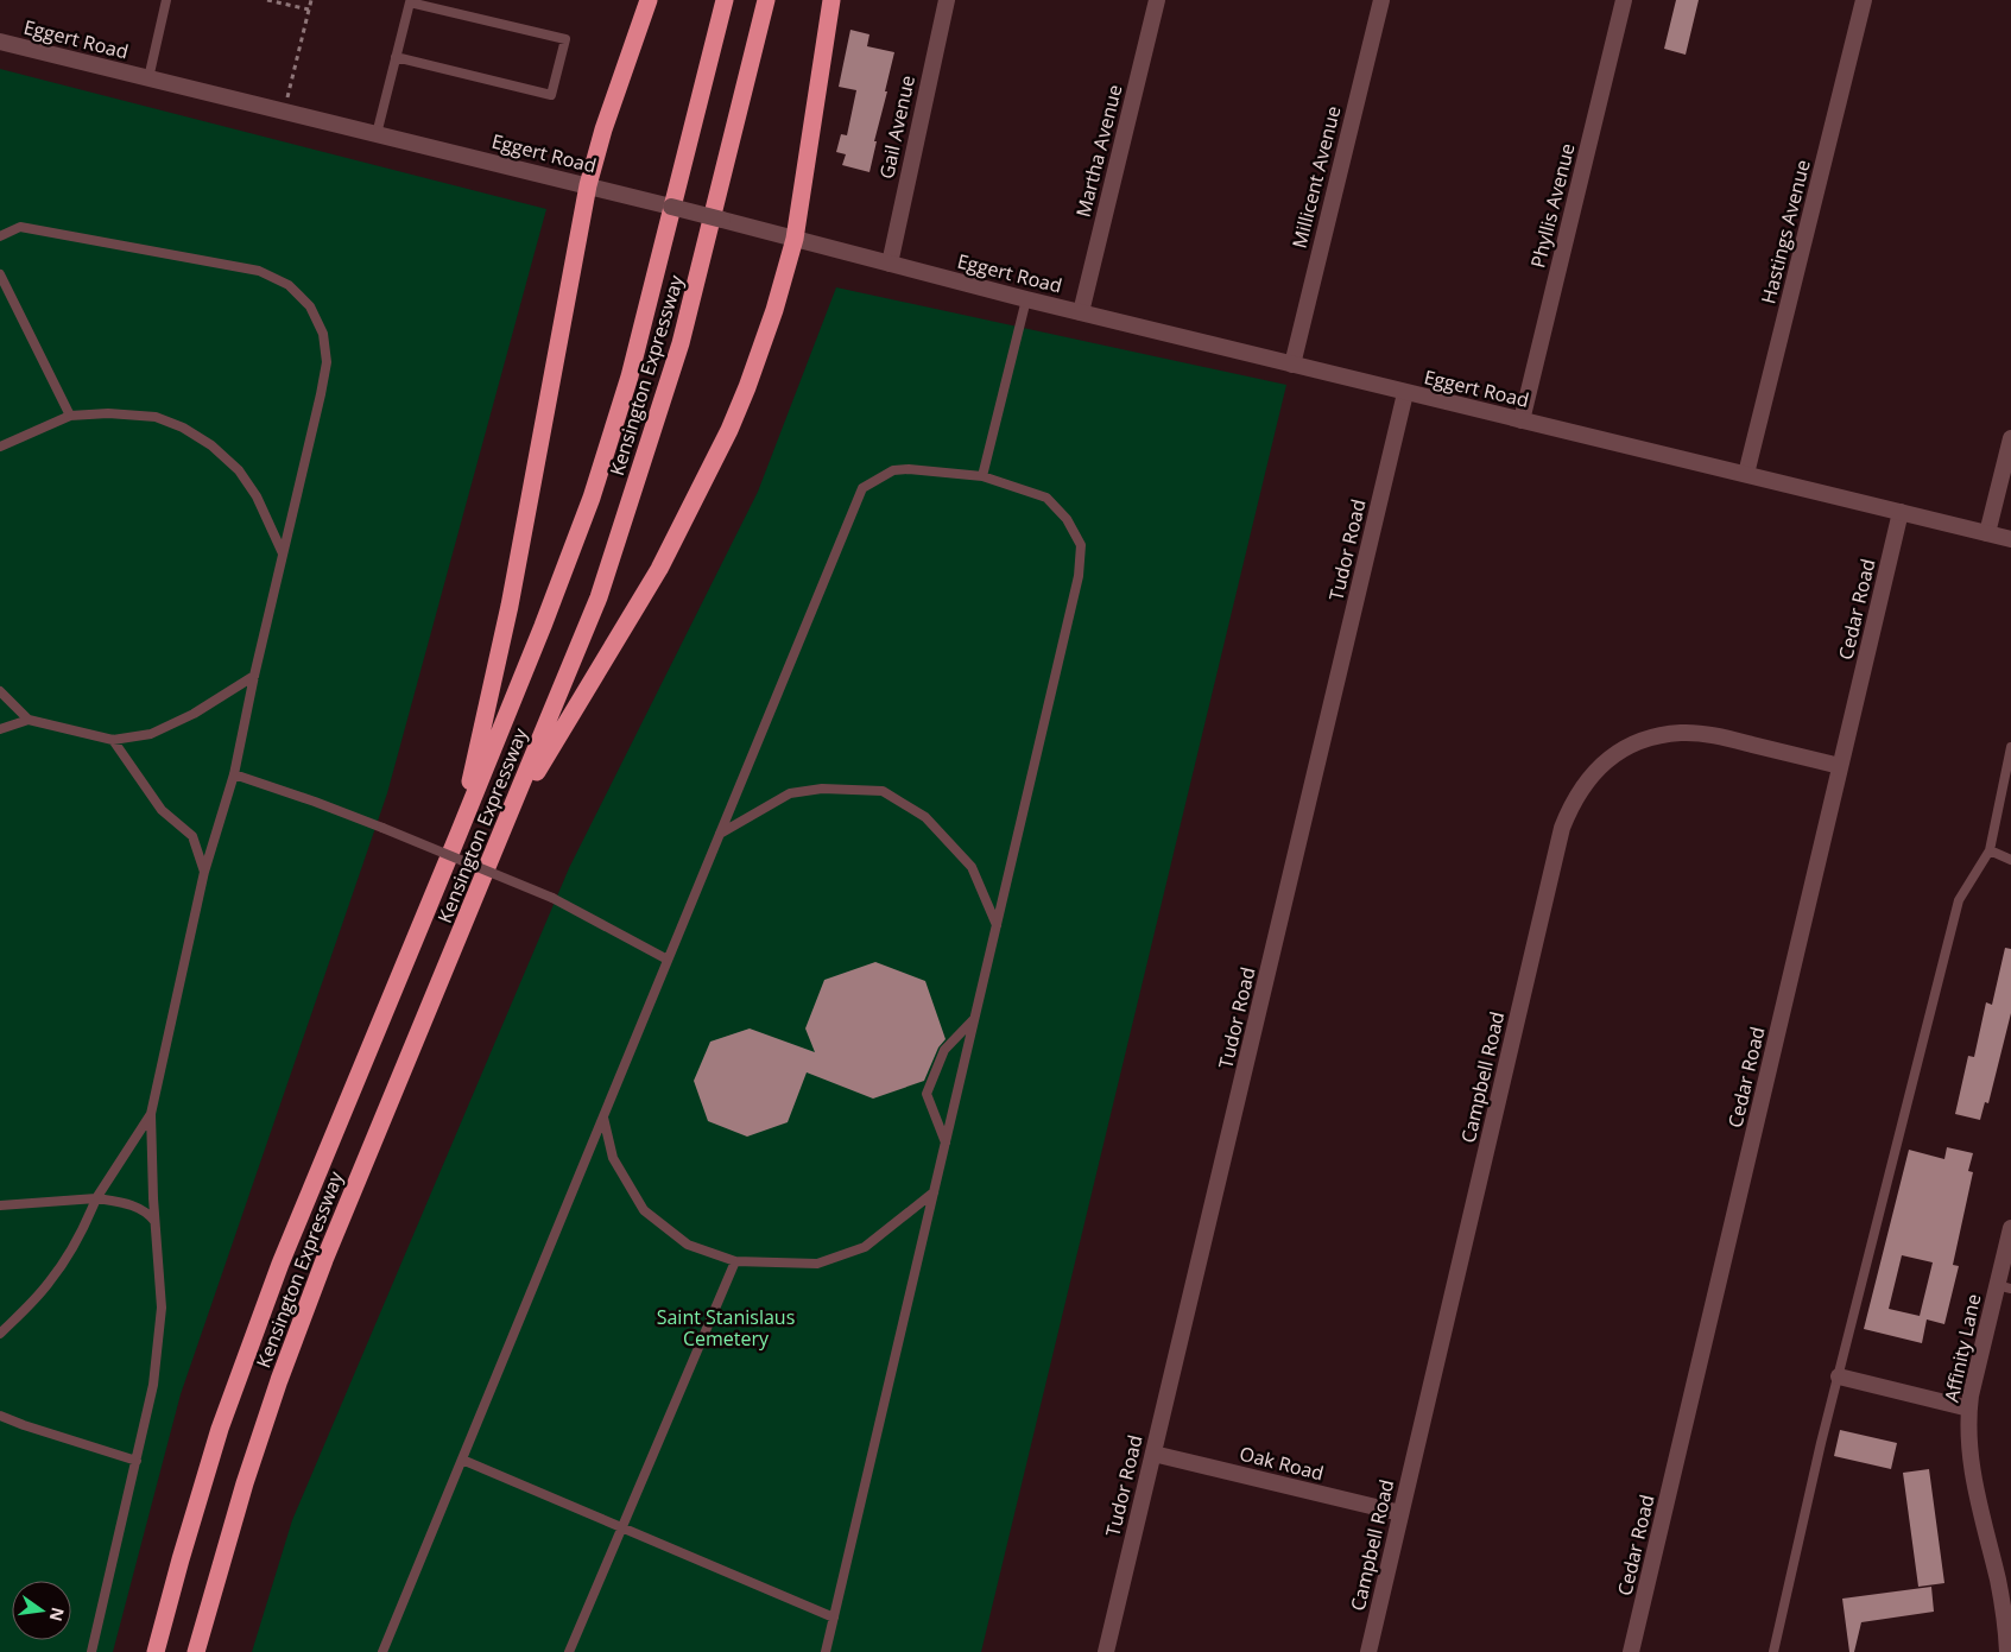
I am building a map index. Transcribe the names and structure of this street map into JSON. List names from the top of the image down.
{
  "streets": {
    "highway": ["Kensington Expressway"],
    "street": [
      "Eggert Road",
      "Gail Avenue",
      "Martha Avenue",
      "Millicent Avenue",
      "Phyllis Avenue",
      "Hastings Avenue",
      "Tudor Road",
      "Cedar Road",
      "Campbell Road",
      "Affinity Lane",
      "Oak Road"
    ]
  },
  "crossings": [
    ["Eggert Road", "Gail Avenue"],
    ["Eggert Road", "Martha Avenue"],
    ["Eggert Road", "Millicent Avenue"],
    ["Eggert Road", "Phyllis Avenue"],
    ["Eggert Road", "Hastings Avenue"],
    ["Eggert Road", "Tudor Road"],
    ["Eggert Road", "Cedar Road"],
    ["Tudor Road", "Oak Road"],
    ["Cedar Road", "Campbell Road"],
    ["Campbell Road", "Oak Road"]
  ],
  "parks": ["Saint Stanislaus Cemetery"],
  "north": "right"
}
